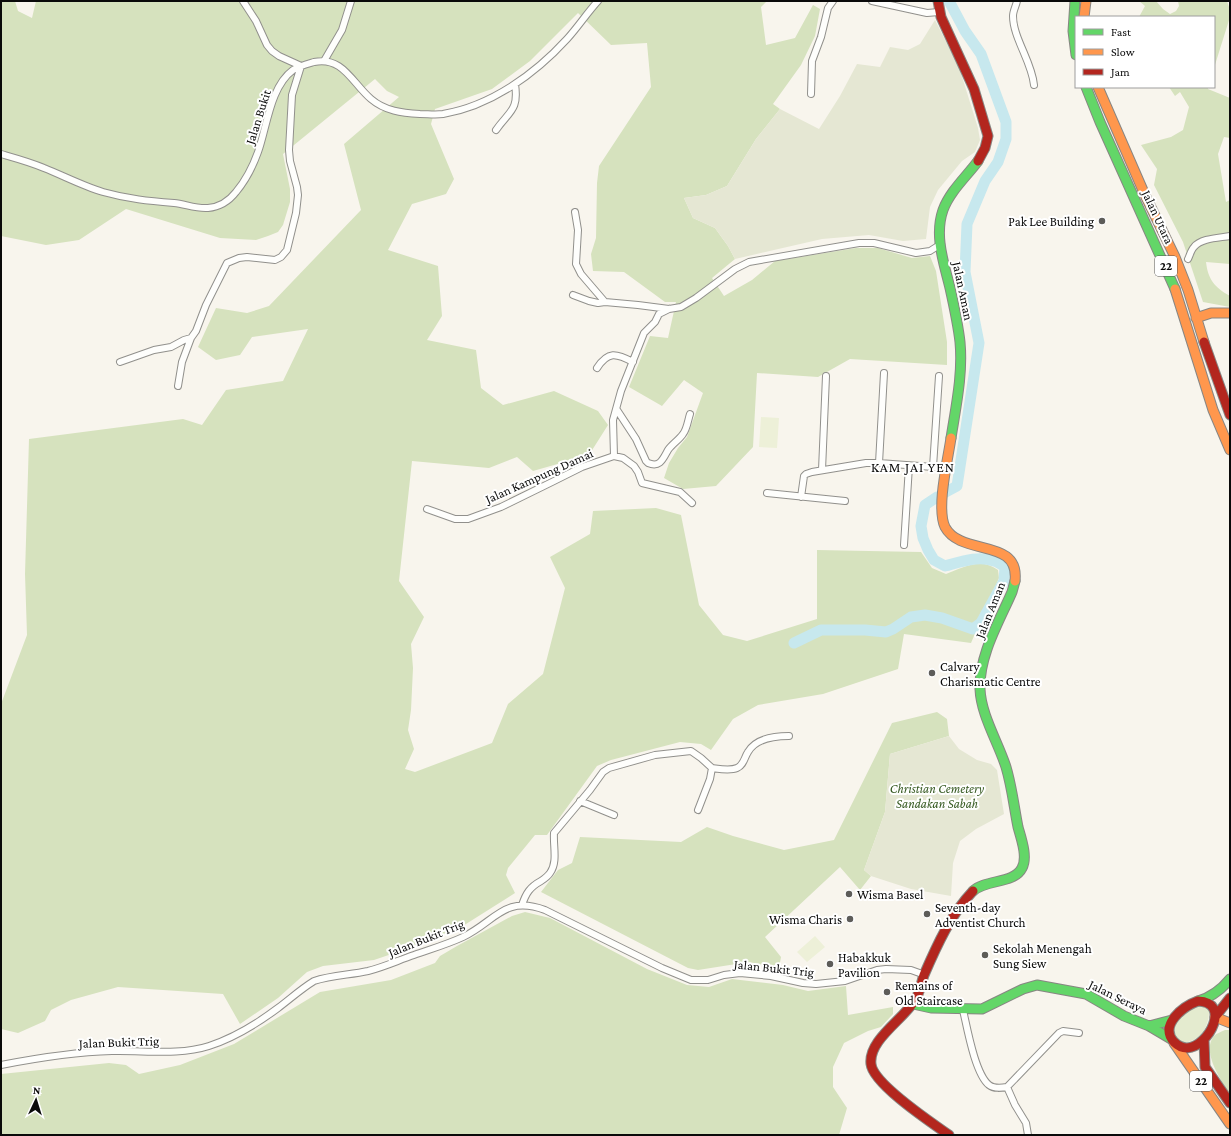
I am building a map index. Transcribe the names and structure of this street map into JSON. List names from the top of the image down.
{
  "streets": {
    "main road": [
      "Jalan Utara",
      "22",
      "Jalan Aman",
      "Jalan Seraya"
    ],
    "street": ["Jalan Bukit", "Jalan Kampung Damai", "Jalan Bukit Trig"]
  },
  "crossings": [
    ["22", "Jalan Seraya"],
    ["Jalan Aman", "Jalan Bukit Trig"],
    ["Jalan Aman", "Jalan Seraya"]
  ],
  "districts": ["KAM JAI YEN"],
  "parks": ["Christian Cemetery Sandakan Sabah"],
  "places": [
    "Pak Lee Building",
    "Calvary Charismatic Centre",
    "Wisma Basel",
    "Seventh-day Adventist Church",
    "Wisma Charis",
    "Sekolah Menengah Sung Siew",
    "Habakkuk Pavilion",
    "Remains of Old Staircase"
  ],
  "legend": ["Fast", "Slow", "Jam"],
  "north": "top"
}
